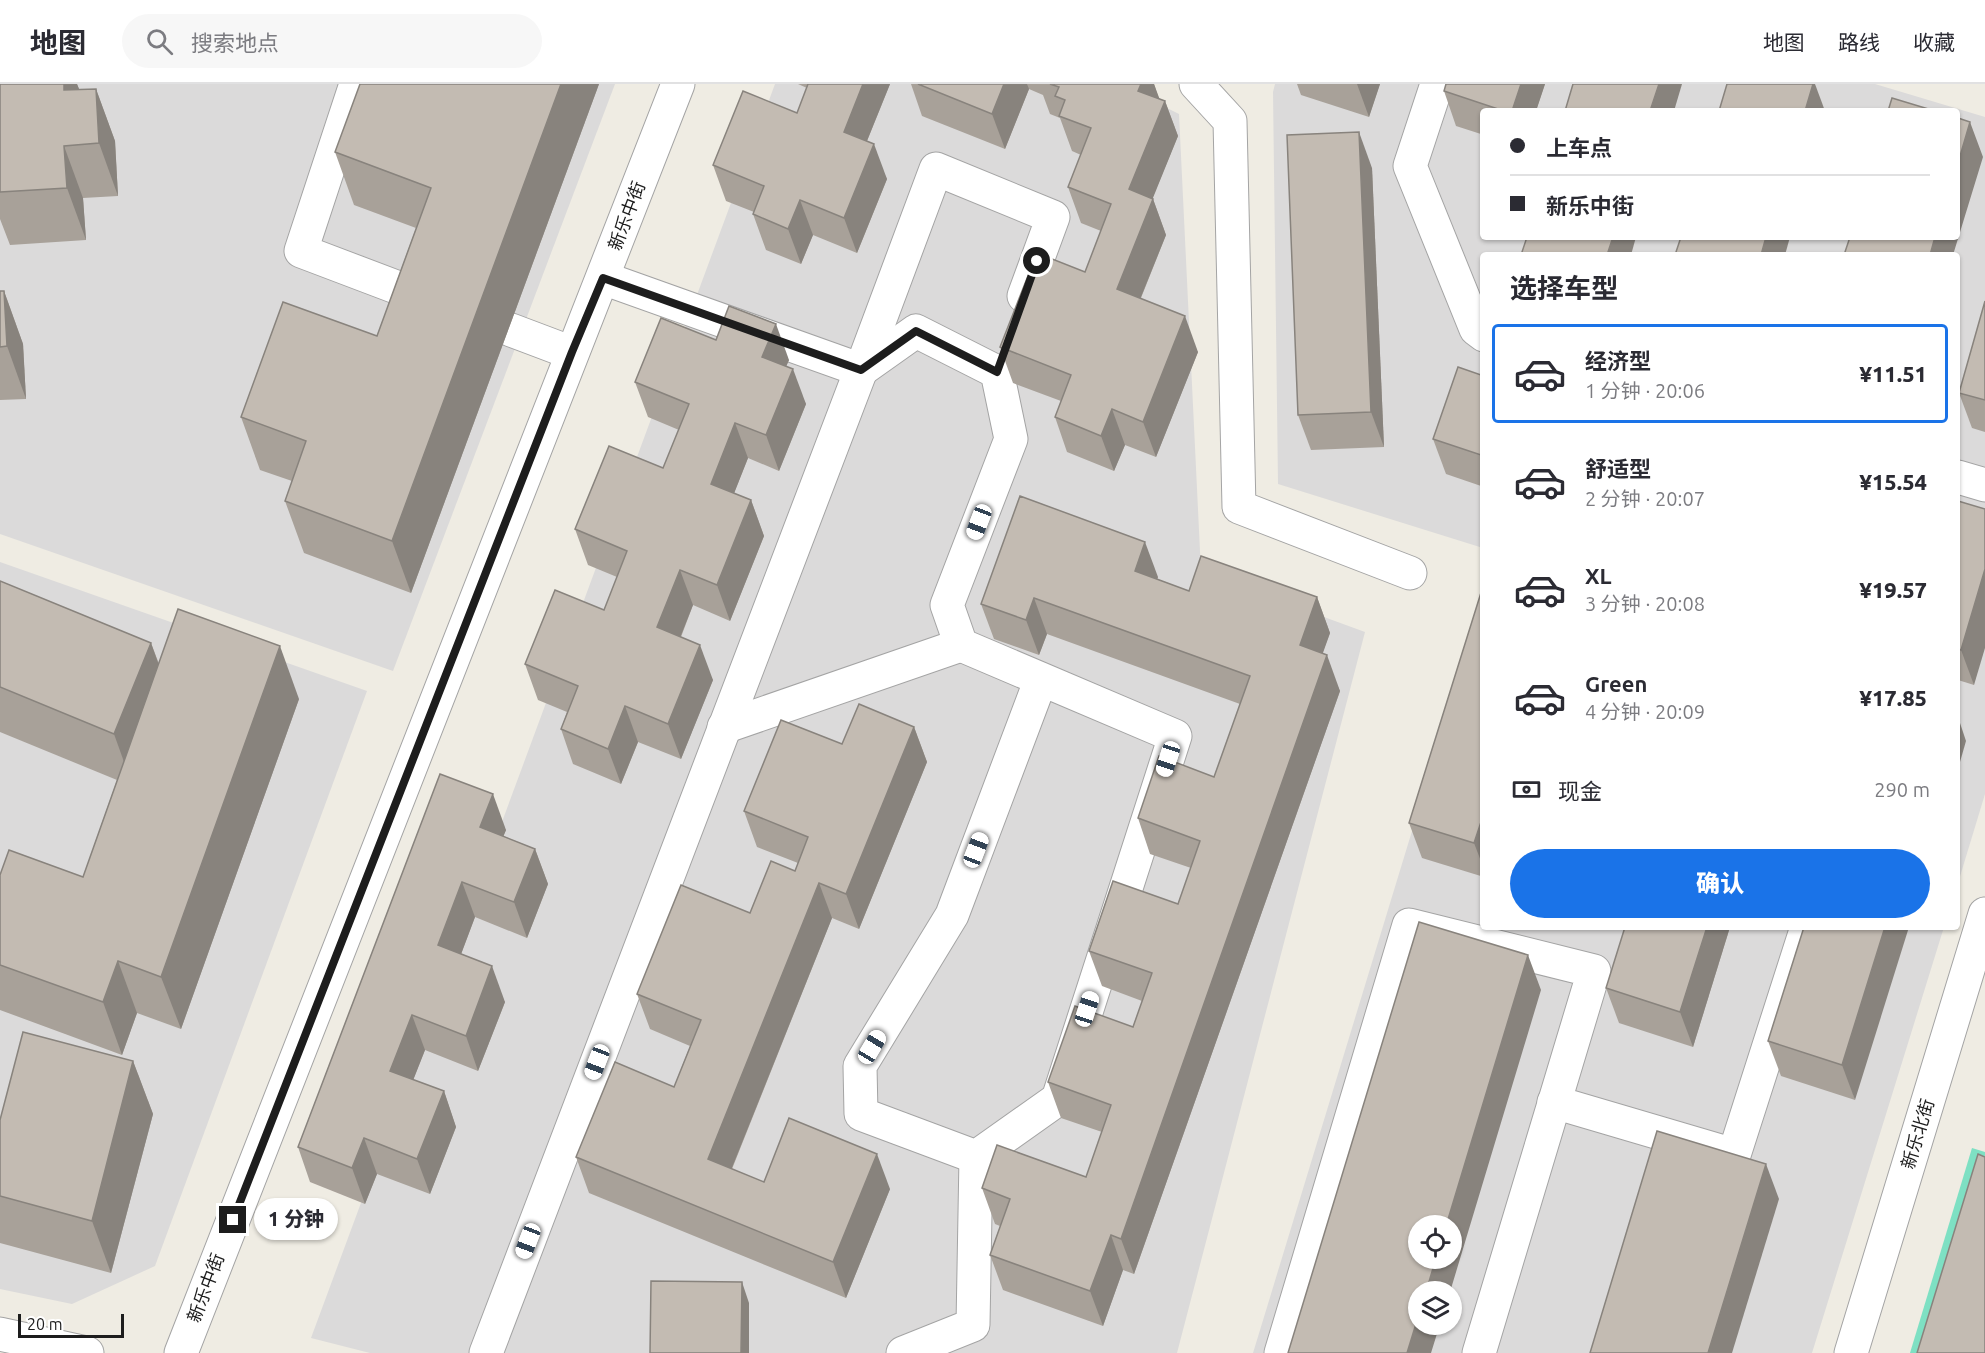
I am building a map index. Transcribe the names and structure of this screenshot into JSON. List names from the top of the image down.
{
  "streets": {
    "street": ["新乐中街", "新乐北街"]
  },
  "scale_bar": "20 m",
  "page": {
    "header": "地图",
    "search": "搜索地点",
    "nav": ["地图", "路线", "收藏"],
    "banner": ["上车点", "新乐中街"],
    "heading": "选择车型",
    "list": [
      {
        "name": "经济型",
        "note": "1 分钟 · 20:06",
        "value": "¥11.51"
      },
      {
        "name": "舒适型",
        "note": "2 分钟 · 20:07",
        "value": "¥15.54"
      },
      {
        "name": "XL",
        "note": "3 分钟 · 20:08",
        "value": "¥19.57"
      },
      {
        "name": "Green",
        "note": "4 分钟 · 20:09",
        "value": "¥17.85"
      }
    ],
    "pay": ["现金", "290 m"],
    "buttons": "确认",
    "bubble": "1 分钟",
    "scale": "20 m"
  }
}
